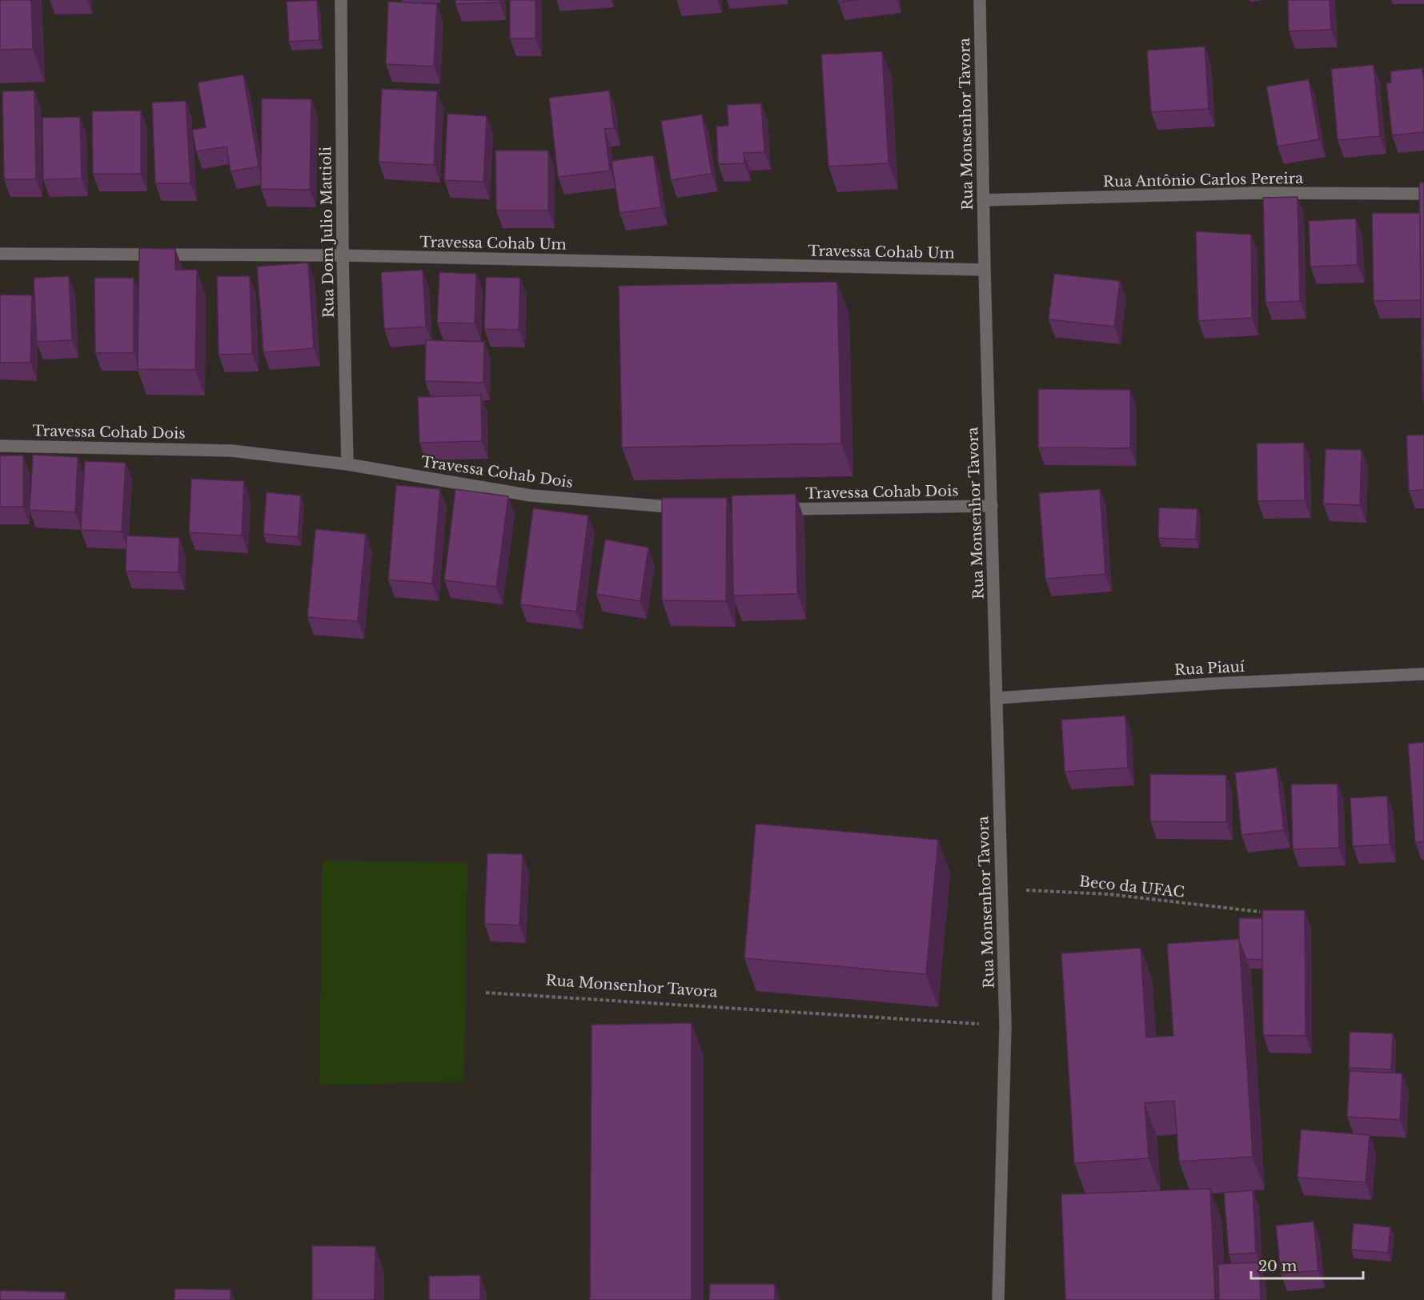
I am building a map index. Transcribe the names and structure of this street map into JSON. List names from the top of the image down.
{
  "streets": {
    "street": [
      "Rua Monsenhor Tavora",
      "Rua Antônio Carlos Pereira",
      "Rua Dom Julio Mattioli",
      "Travessa Cohab Um",
      "Travessa Cohab Dois",
      "Rua Piauí"
    ],
    "path": ["Beco da UFAC"]
  },
  "crossings": [
    ["Rua Monsenhor Tavora", "Rua Antônio Carlos Pereira"],
    ["Rua Monsenhor Tavora", "Travessa Cohab Um"],
    ["Rua Monsenhor Tavora", "Travessa Cohab Dois"],
    ["Rua Monsenhor Tavora", "Rua Piauí"],
    ["Rua Monsenhor Tavora", "Beco da UFAC"],
    ["Rua Dom Julio Mattioli", "Travessa Cohab Um"],
    ["Rua Dom Julio Mattioli", "Travessa Cohab Dois"]
  ],
  "scale_bar": "20 m"
}
